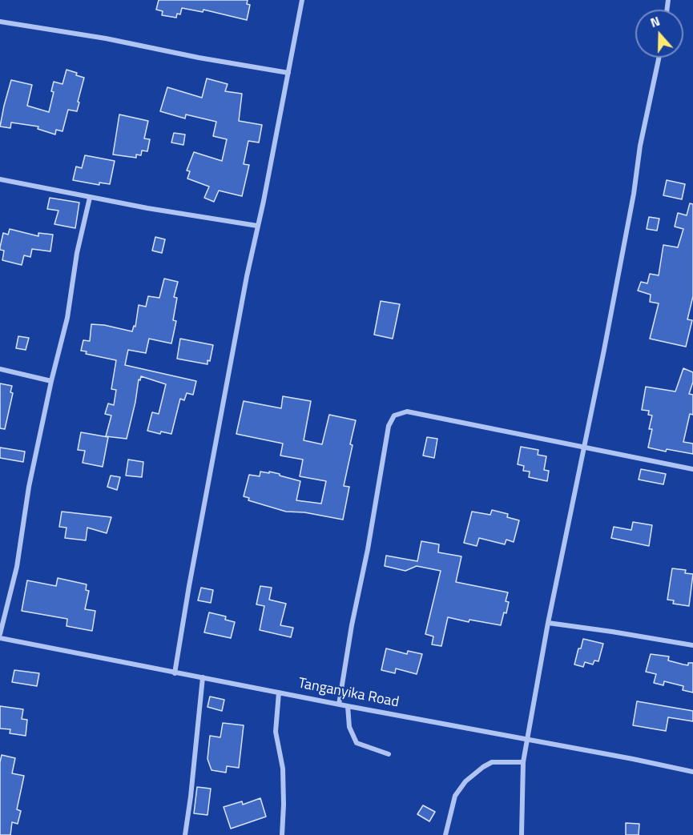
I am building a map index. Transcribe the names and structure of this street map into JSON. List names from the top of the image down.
{
  "streets": {
    "street": ["Tanganyika Road"]
  },
  "north": "top"
}
